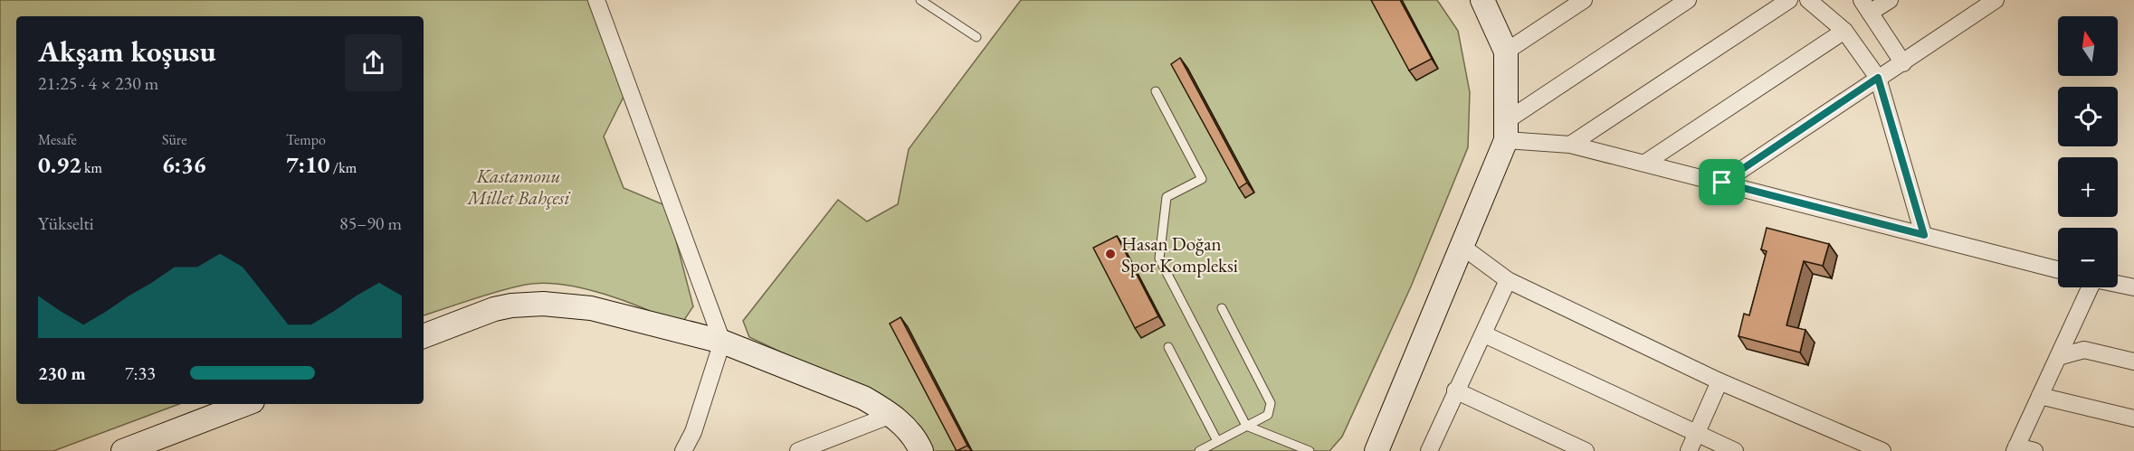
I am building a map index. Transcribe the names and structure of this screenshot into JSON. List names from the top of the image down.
{
  "parks": ["Kastamonu Millet Bahçesi"],
  "places": ["Hasan Doğan Spor Kompleksi"],
  "north": "top",
  "page": {
    "map_buttons": ["+", "−"],
    "heading": ["Akşam koşusu", "21:25 · 4 × 230 m"],
    "stats": [
      ["Mesafe", "0.92 km"],
      ["Süre", "6:36"],
      ["Tempo", "7:10 /km"]
    ],
    "chart": ["Yükselti", "85–90 m"],
    "list": [
      {
        "name": "230 m",
        "note": "7:33"
      }
    ]
  }
}
